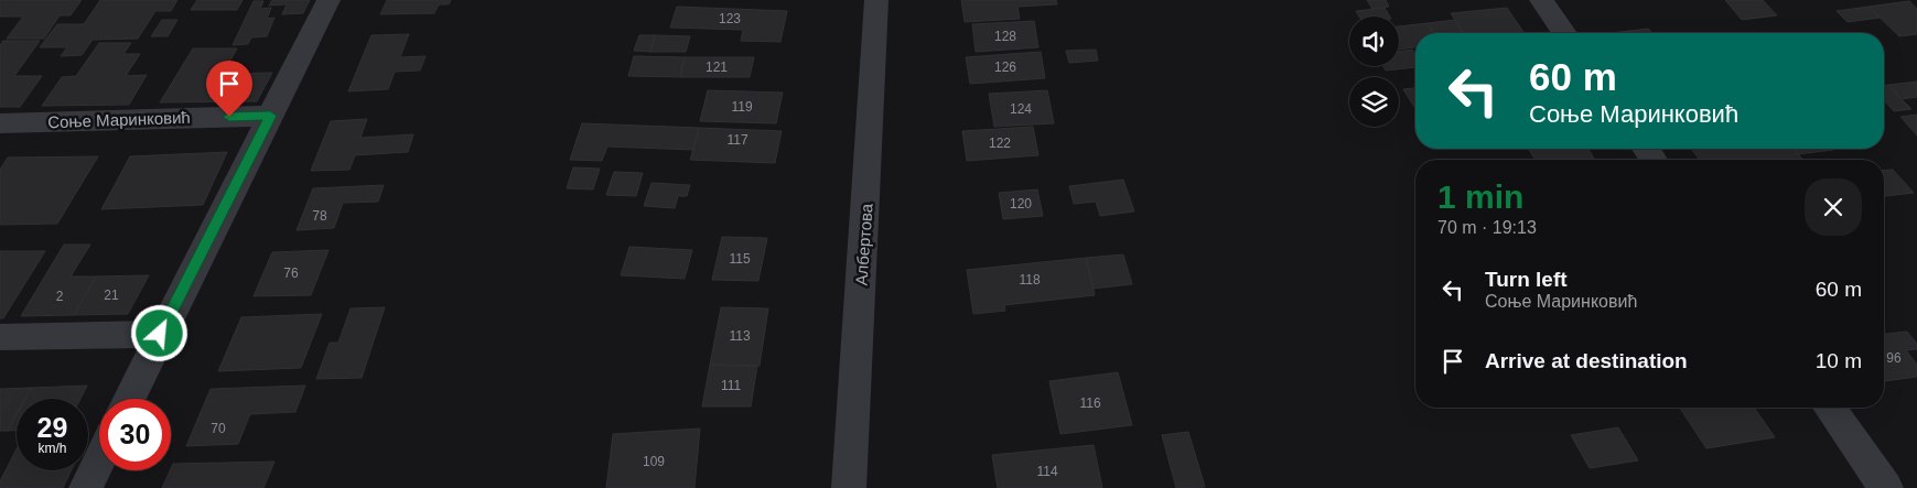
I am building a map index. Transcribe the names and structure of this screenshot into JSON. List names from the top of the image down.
{
  "streets": {
    "street": ["Соње Маринковић", "Албертова"]
  },
  "house_numbers": [
    "123",
    "128",
    "121",
    "126",
    "119",
    "124",
    "117",
    "122",
    "120",
    "78",
    "115",
    "76",
    "118",
    "21",
    "2",
    "113",
    "96",
    "111",
    "116",
    "70",
    "109",
    "114"
  ],
  "page": {
    "turn": ["60 m", "Соње Маринковић"],
    "heading": ["1 min", "70 m · 19:13"],
    "list": [
      {
        "name": "Turn left",
        "note": "Соње Маринковић",
        "value": "60 m"
      },
      {
        "name": "Arrive at destination",
        "value": "10 m"
      }
    ],
    "speed": "29 km/h",
    "limit": "30"
  }
}
